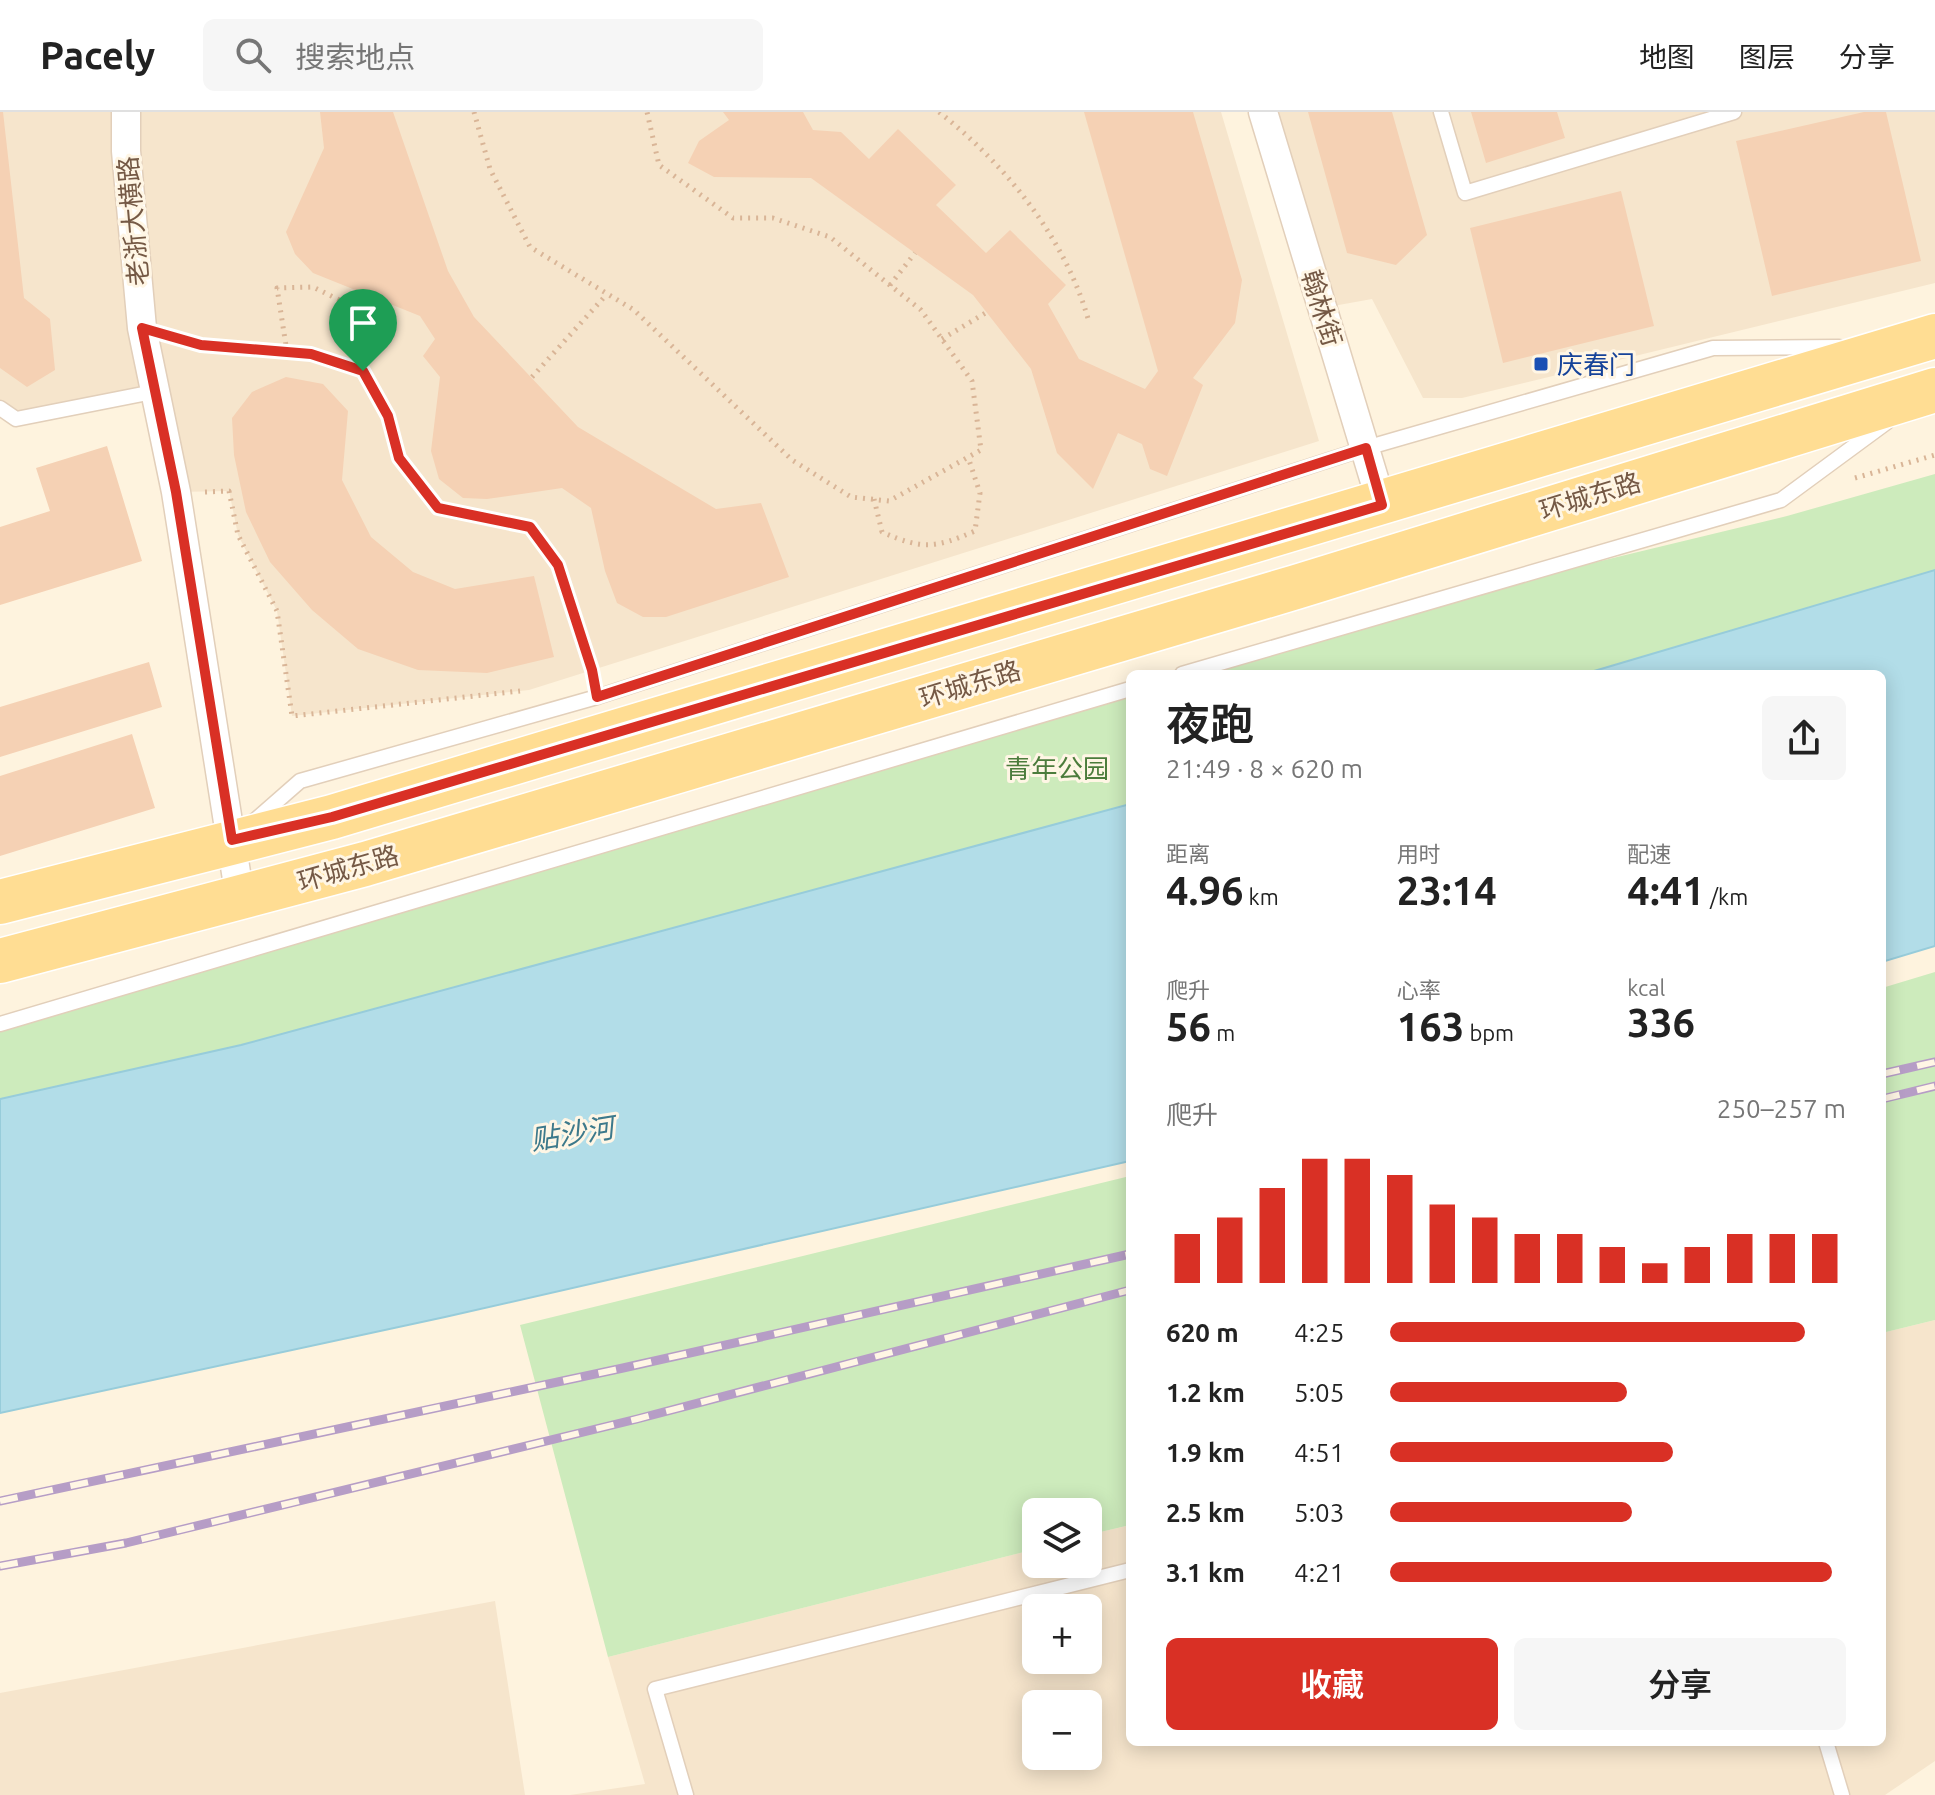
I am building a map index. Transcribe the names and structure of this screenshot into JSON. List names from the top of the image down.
{
  "streets": {
    "main road": ["环城东路"],
    "street": ["老浙大横路", "翰林街"]
  },
  "crossings": [
    ["老浙大横路", "环城东路"],
    ["翰林街", "环城东路"]
  ],
  "water": ["贴沙河"],
  "parks": ["青年公园"],
  "places": {
    "transit": ["庆春门"]
  },
  "page": {
    "header": "Pacely",
    "search": "搜索地点",
    "nav": ["地图", "图层", "分享"],
    "heading": ["夜跑", "21:49 · 8 × 620 m"],
    "stats": [
      ["距离", "4.96 km"],
      ["用时", "23:14"],
      ["配速", "4:41 /km"],
      ["爬升", "56 m"],
      ["心率", "163 bpm"],
      ["kcal", "336"]
    ],
    "chart": ["爬升", "250–257 m"],
    "list": [
      {
        "name": "620 m",
        "note": "4:25"
      },
      {
        "name": "1.2 km",
        "note": "5:05"
      },
      {
        "name": "1.9 km",
        "note": "4:51"
      },
      {
        "name": "2.5 km",
        "note": "5:03"
      },
      {
        "name": "3.1 km",
        "note": "4:21"
      }
    ],
    "map_buttons": ["+", "−"],
    "buttons": ["收藏", "分享"]
  }
}
